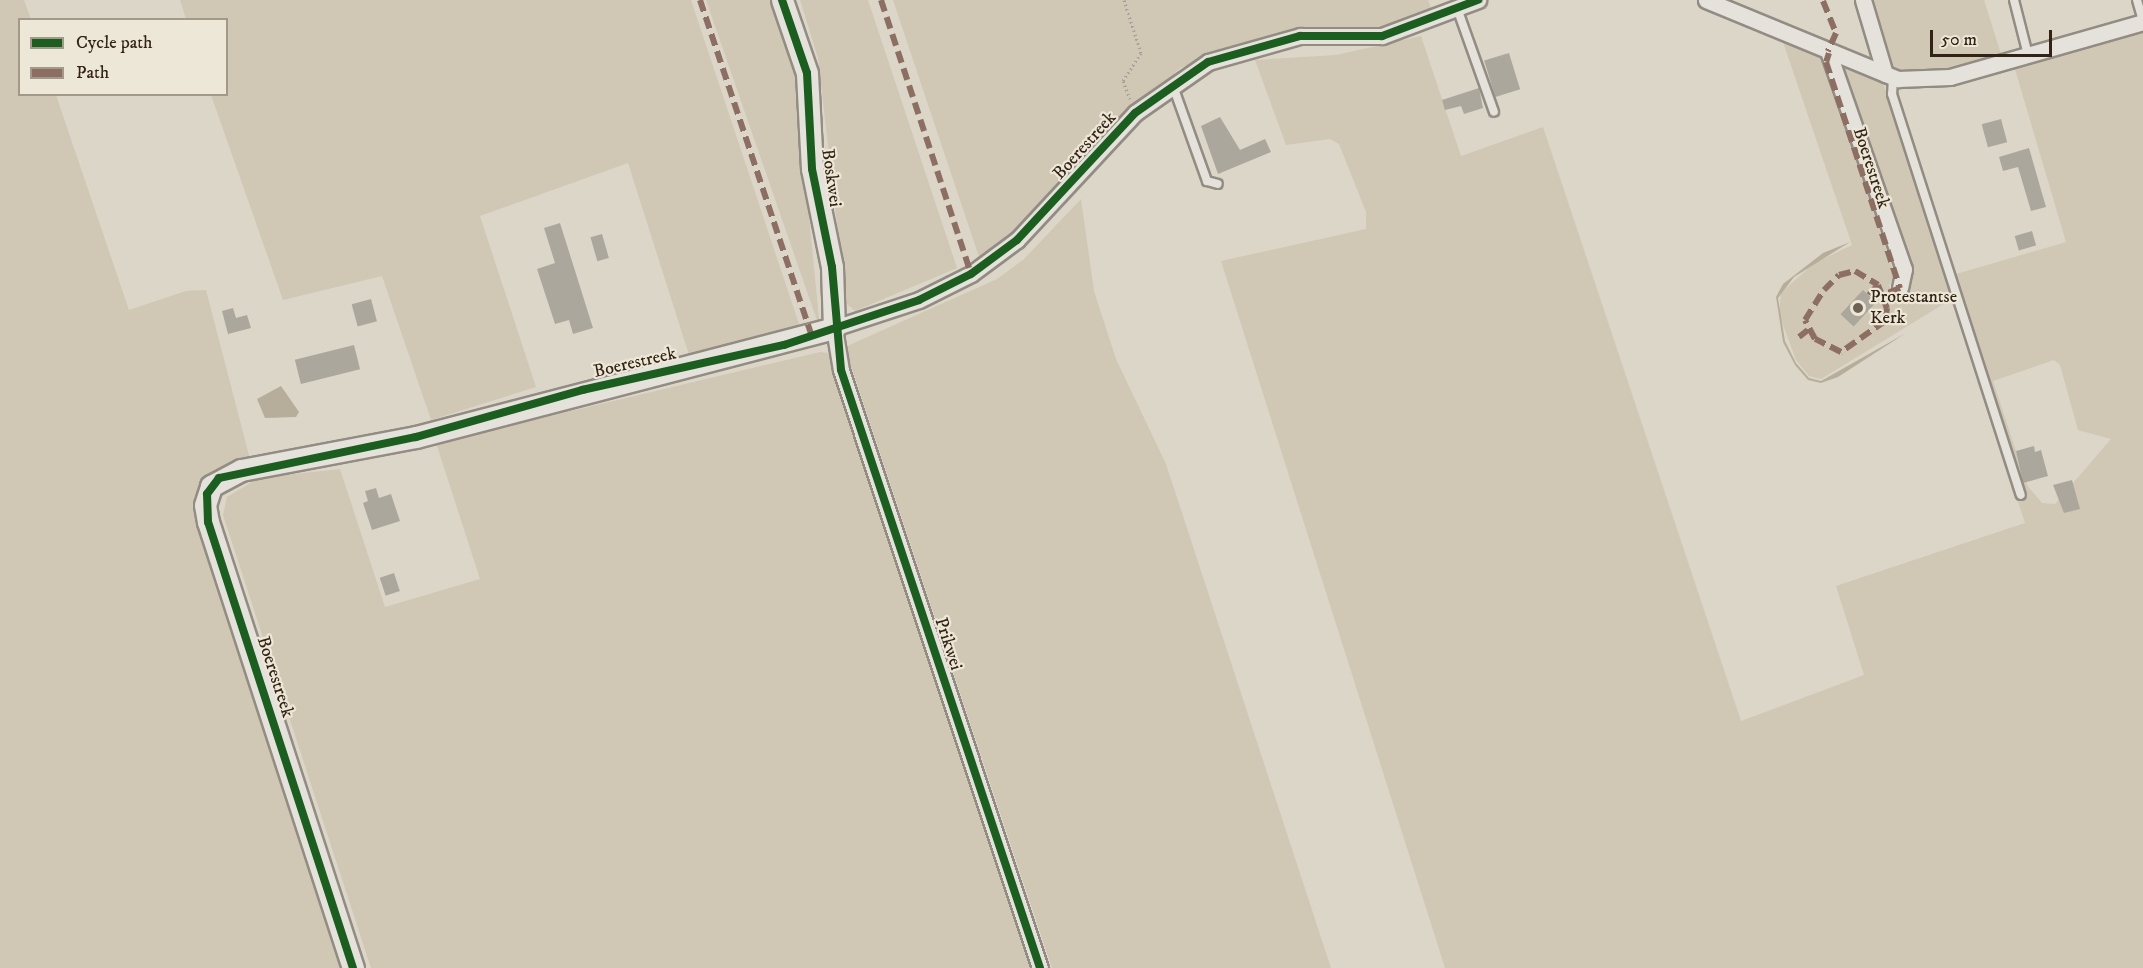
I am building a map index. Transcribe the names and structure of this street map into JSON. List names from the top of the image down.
{
  "streets": {
    "street": ["Boerestreek", "Boskwei", "Prikwei"]
  },
  "crossings": [
    ["Boerestreek", "Boskwei"],
    ["Boerestreek", "Prikwei"],
    ["Boskwei", "Prikwei"]
  ],
  "places": ["Protestantse Kerk"],
  "legend": ["Cycle path", "Path"],
  "scale_bar": "50 m"
}
